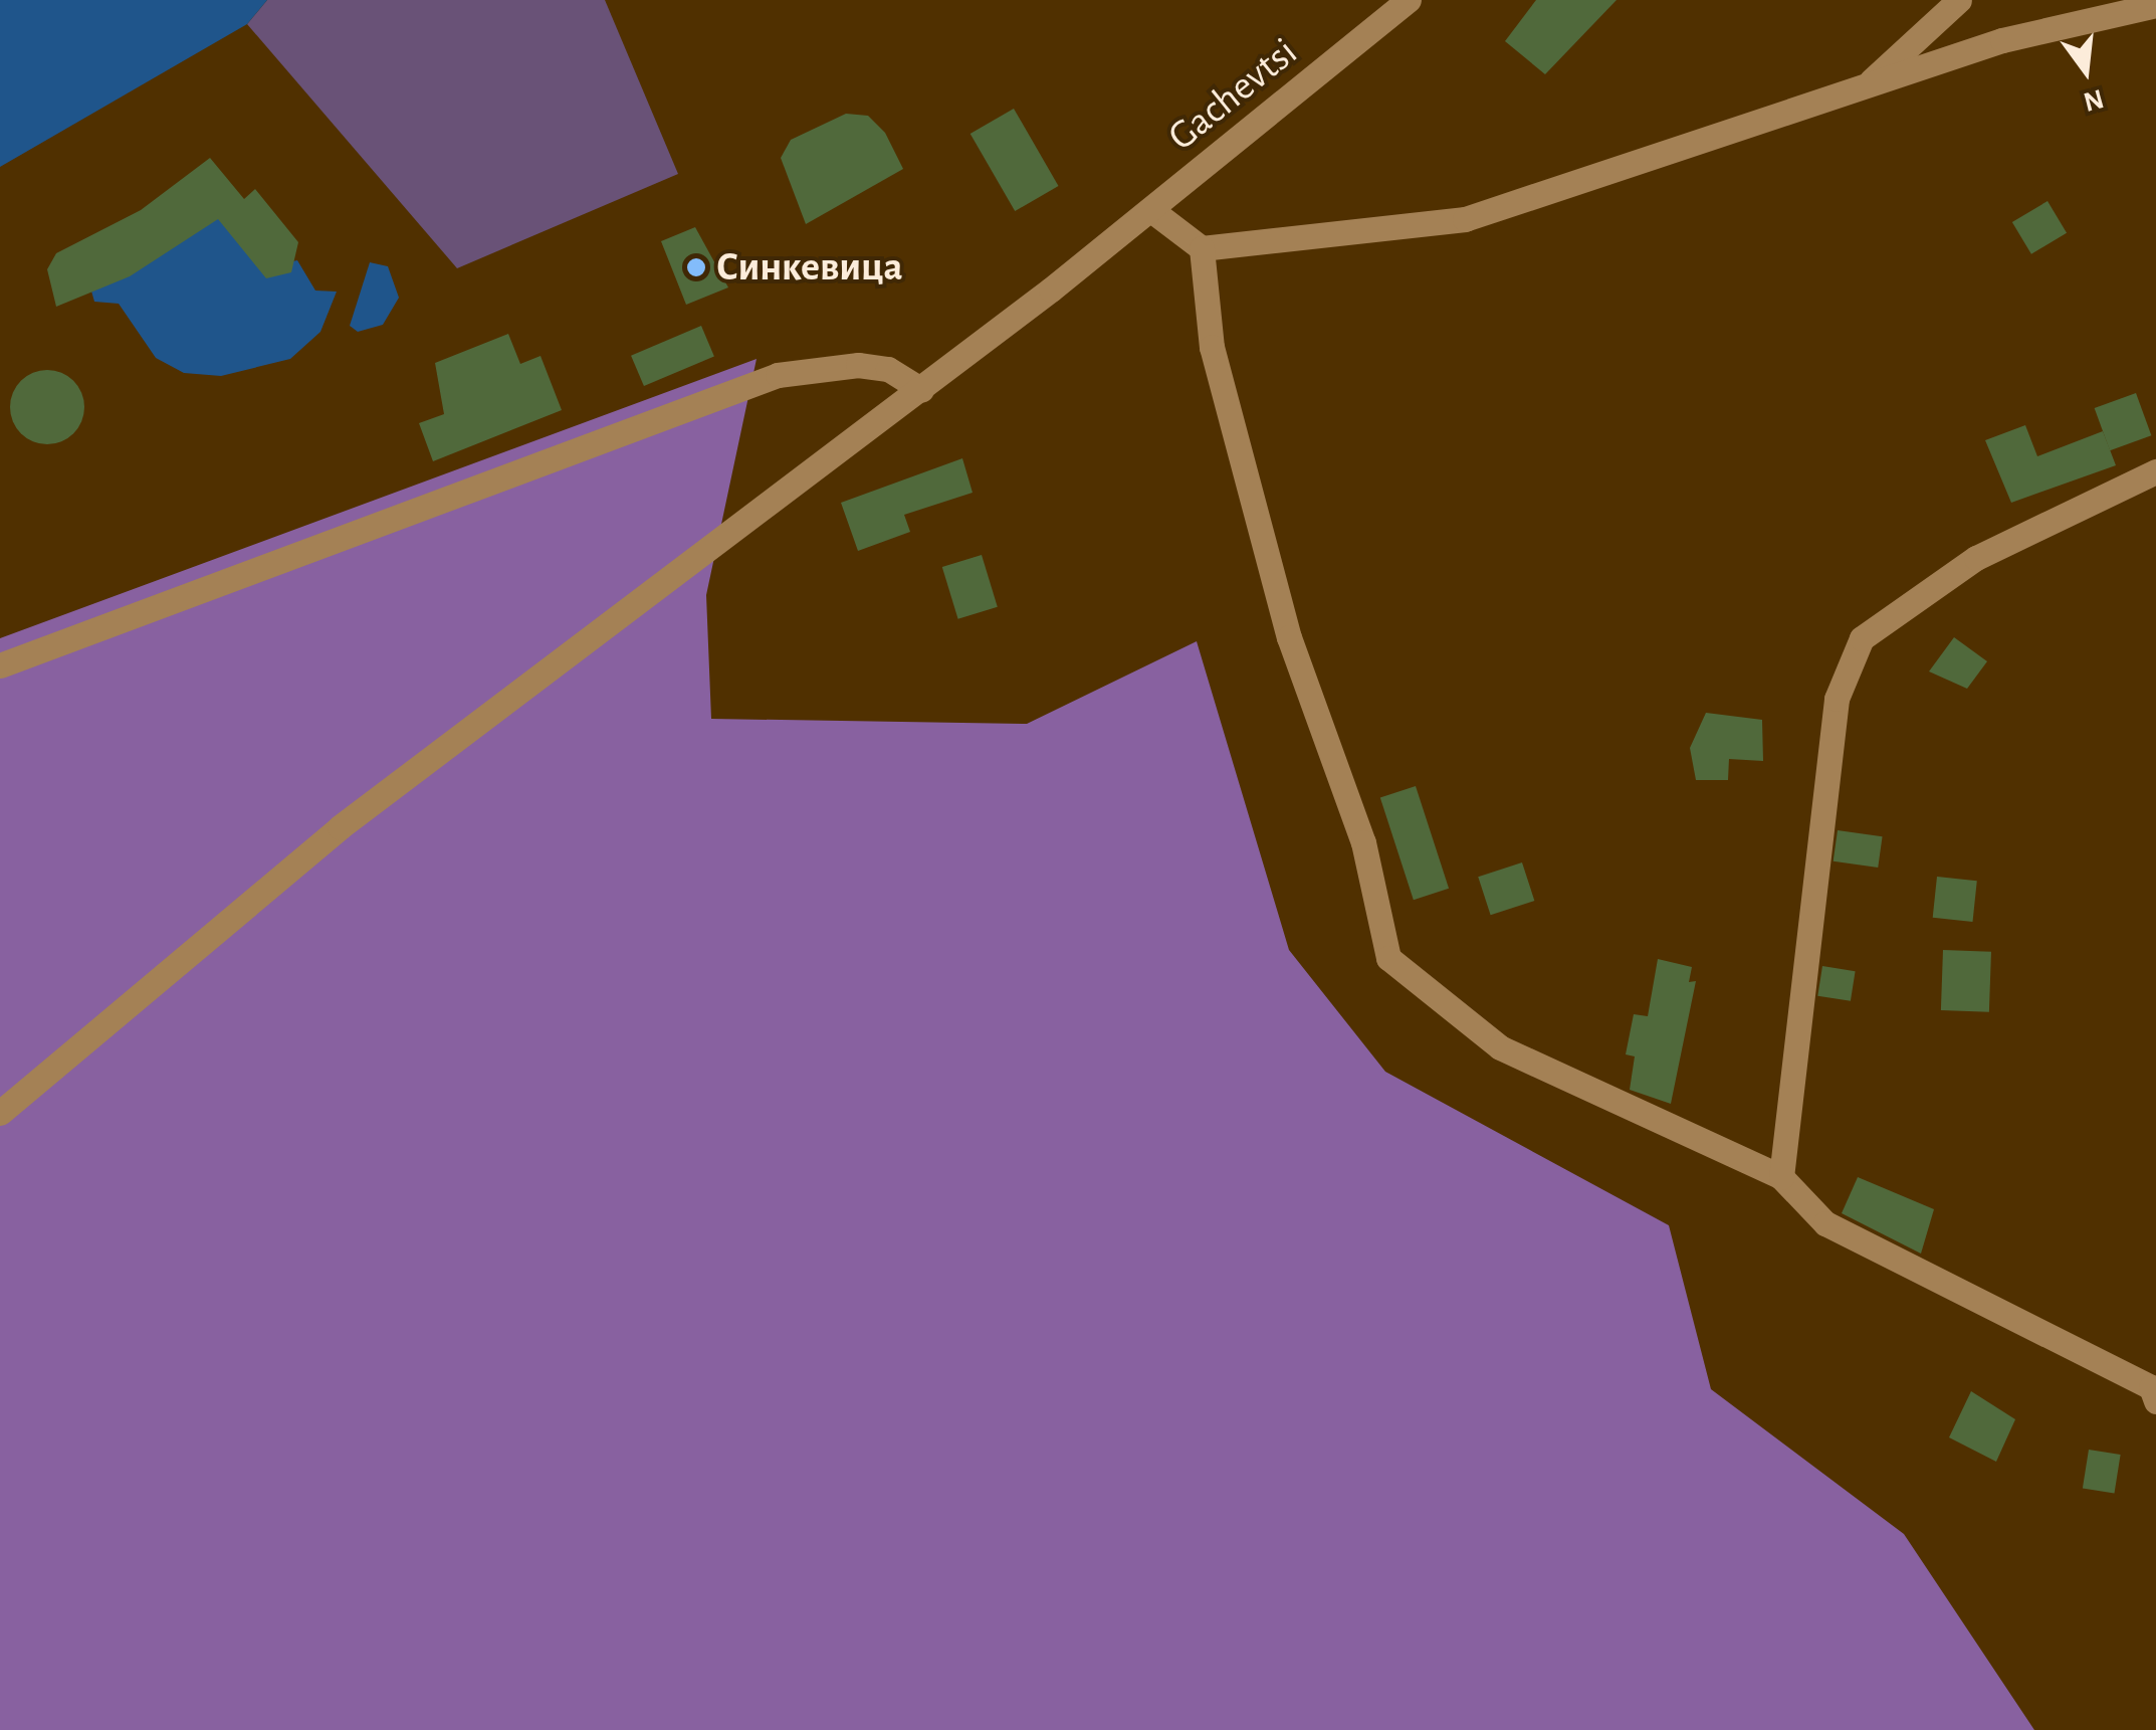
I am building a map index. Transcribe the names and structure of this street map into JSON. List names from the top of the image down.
{
  "streets": {
    "street": ["Gachevtsi"]
  },
  "places": ["Синкевица"],
  "north": "bottom"
}
